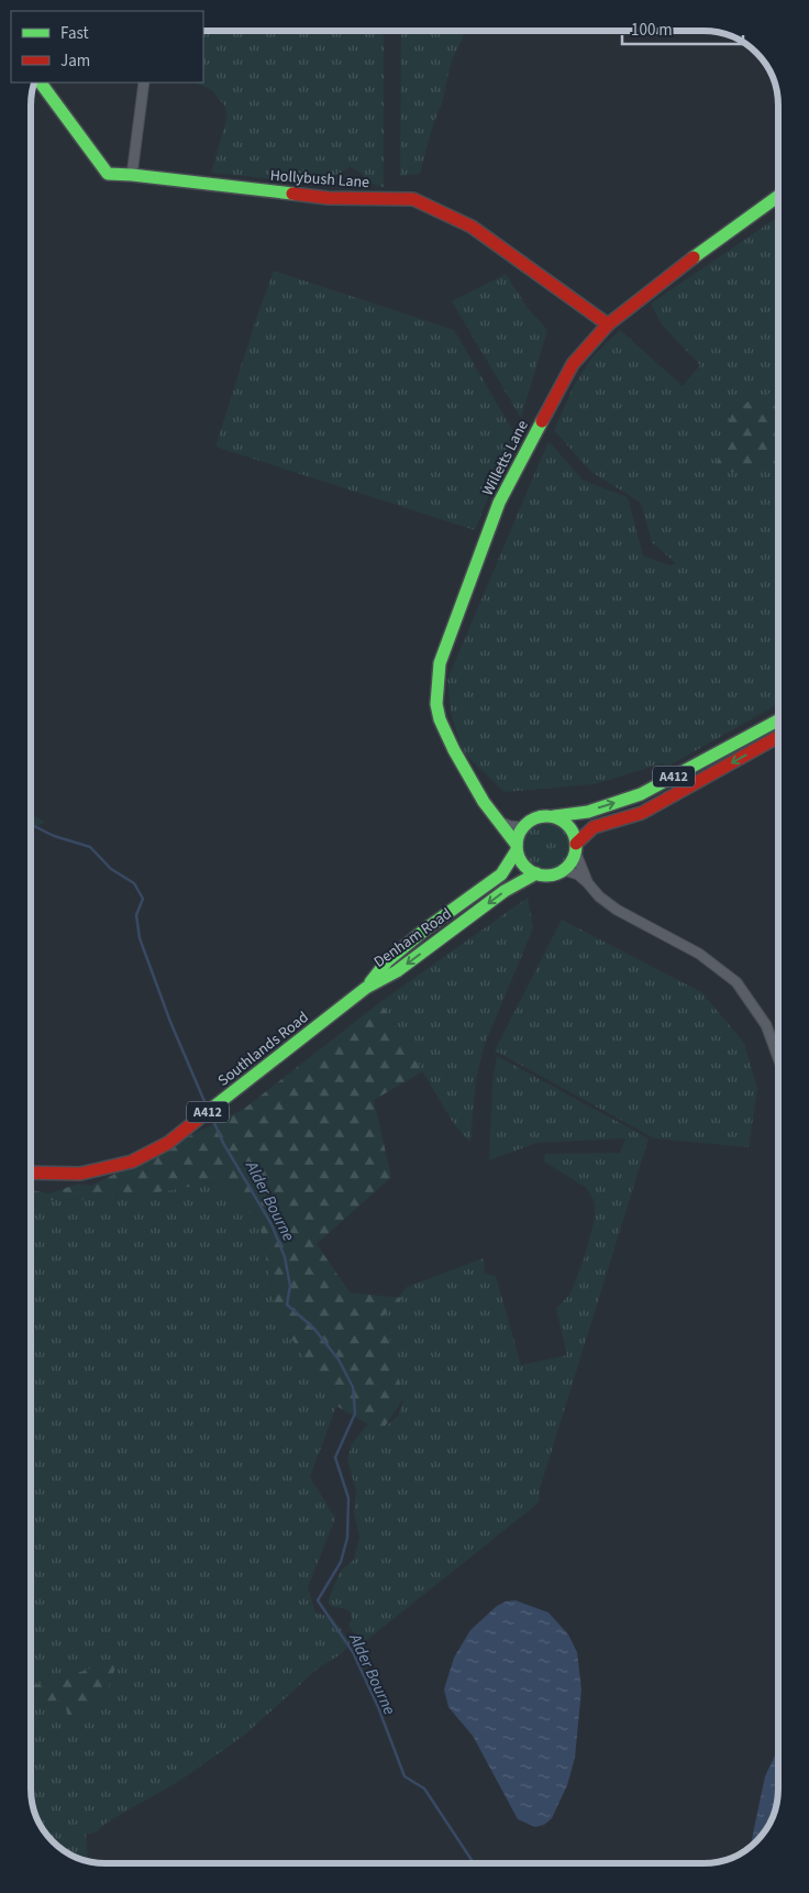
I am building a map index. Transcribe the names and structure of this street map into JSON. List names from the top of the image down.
{
  "streets": {
    "main road": [
      "Hollybush Lane",
      "Willetts Lane",
      "A412",
      "Denham Road",
      "Southlands Road"
    ]
  },
  "crossings": [
    ["Hollybush Lane", "Willetts Lane"],
    ["Willetts Lane", "A412"],
    ["Willetts Lane", "Denham Road"],
    ["A412", "Denham Road"],
    ["Denham Road", "Southlands Road"]
  ],
  "water": ["Alder Bourne"],
  "legend": ["Fast", "Jam"],
  "scale_bar": "100 m"
}
